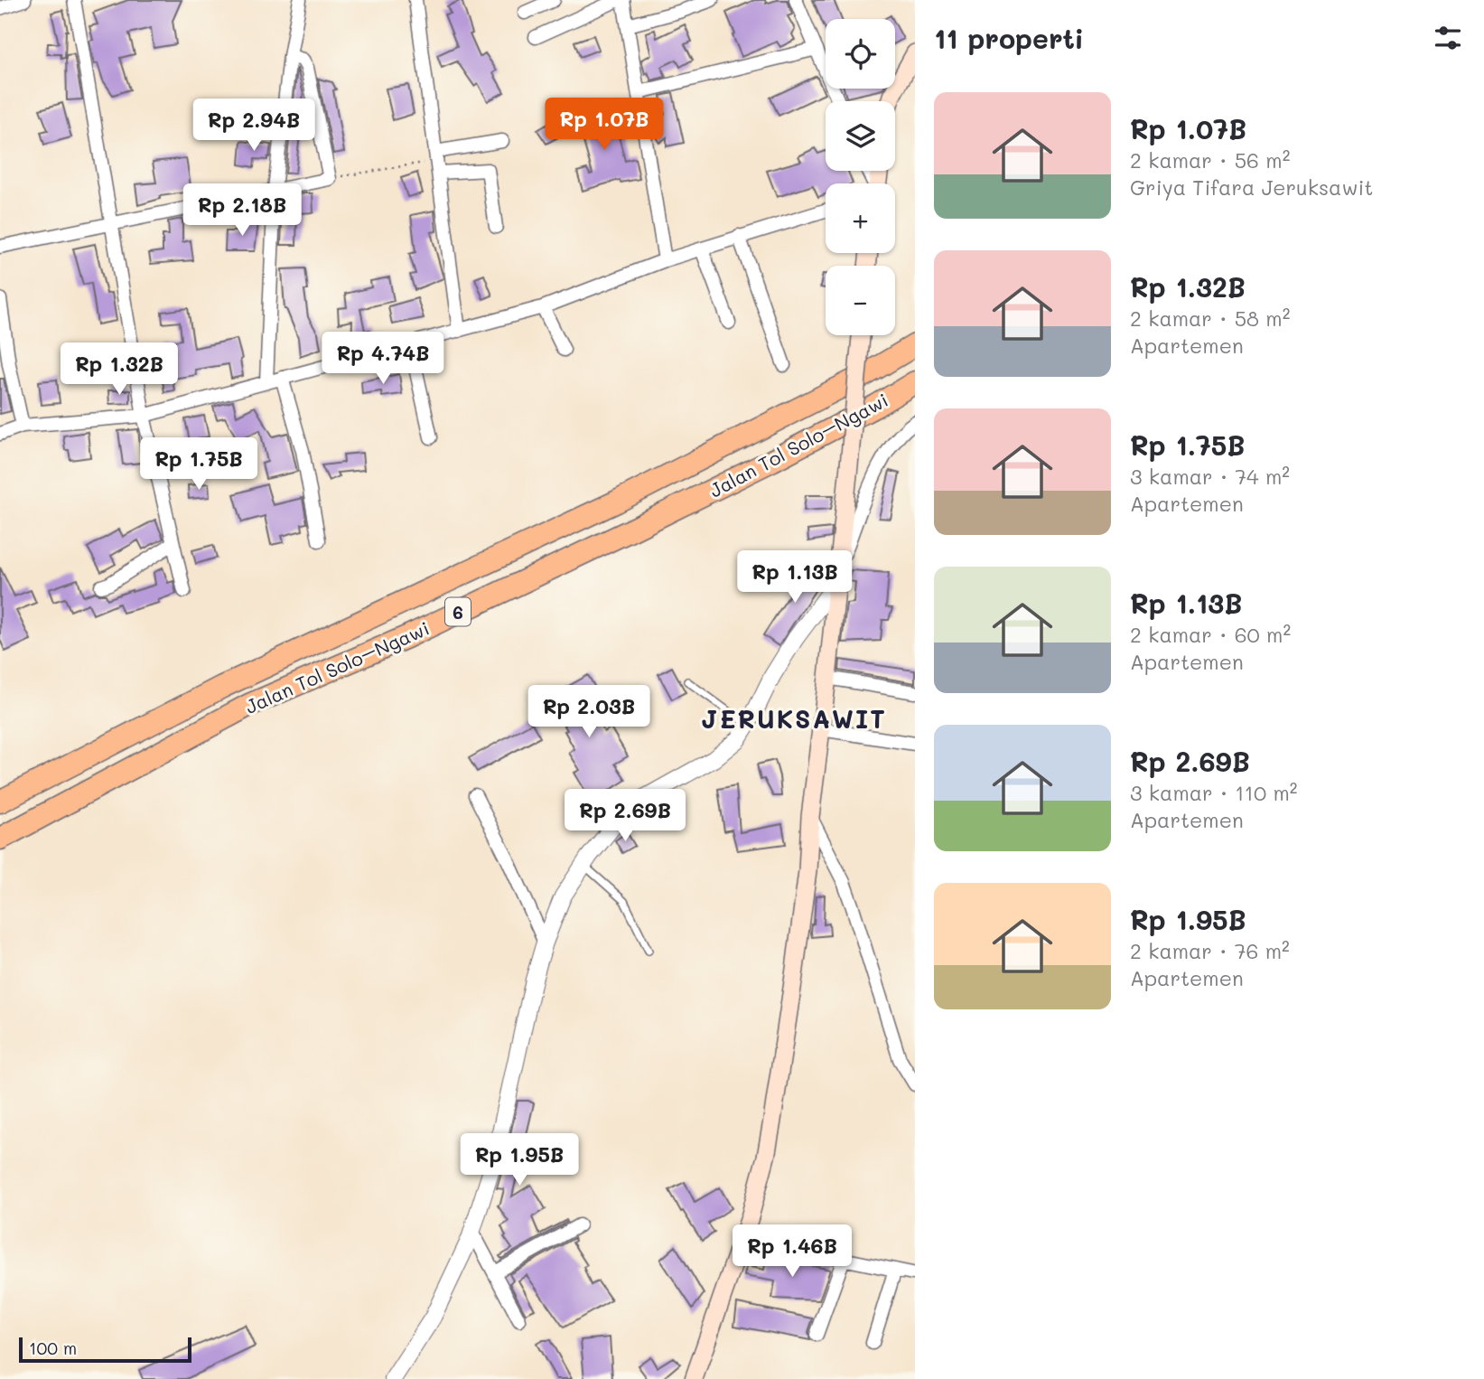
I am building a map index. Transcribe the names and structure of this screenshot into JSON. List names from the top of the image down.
{
  "streets": {
    "highway": ["Jalan Tol Solo–Ngawi", "6"]
  },
  "districts": ["JERUKSAWIT"],
  "scale_bar": "100 m",
  "page": {
    "heading": "11 properti",
    "map_buttons": ["+", "−"],
    "list": [
      {
        "name": "Rp 1.07B",
        "note": "2 kamar · 56 m² · Griya Tifara Jeruksawit"
      },
      {
        "name": "Rp 1.32B",
        "note": "2 kamar · 58 m² · Apartemen"
      },
      {
        "name": "Rp 1.75B",
        "note": "3 kamar · 74 m² · Apartemen"
      },
      {
        "name": "Rp 1.13B",
        "note": "2 kamar · 60 m² · Apartemen"
      },
      {
        "name": "Rp 2.69B",
        "note": "3 kamar · 110 m² · Apartemen"
      },
      {
        "name": "Rp 1.95B",
        "note": "2 kamar · 76 m² · Apartemen"
      }
    ],
    "price": [
      "Rp 1.07B",
      "Rp 2.94B",
      "Rp 2.18B",
      "Rp 4.74B",
      "Rp 1.32B",
      "Rp 1.75B",
      "Rp 1.13B",
      "Rp 2.03B",
      "Rp 2.69B",
      "Rp 1.95B",
      "Rp 1.46B"
    ],
    "scale": "100 m"
  }
}
